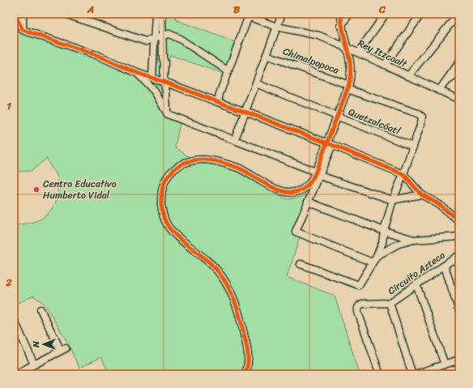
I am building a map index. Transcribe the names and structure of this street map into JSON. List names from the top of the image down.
{
  "streets": {
    "street": [
      "Rey Itzcoalt",
      "Chimalpopoca",
      "Quetzalcóatl",
      "Circuito Azteca"
    ]
  },
  "crossings": [
    ["Chimalpopoca", "Quetzalcóatl"]
  ],
  "places": ["Centro Educativo Humberto Vidal"],
  "north": "left",
  "grid": {
    "columns": ["A", "B", "C"],
    "rows": ["1", "2"]
  }
}
